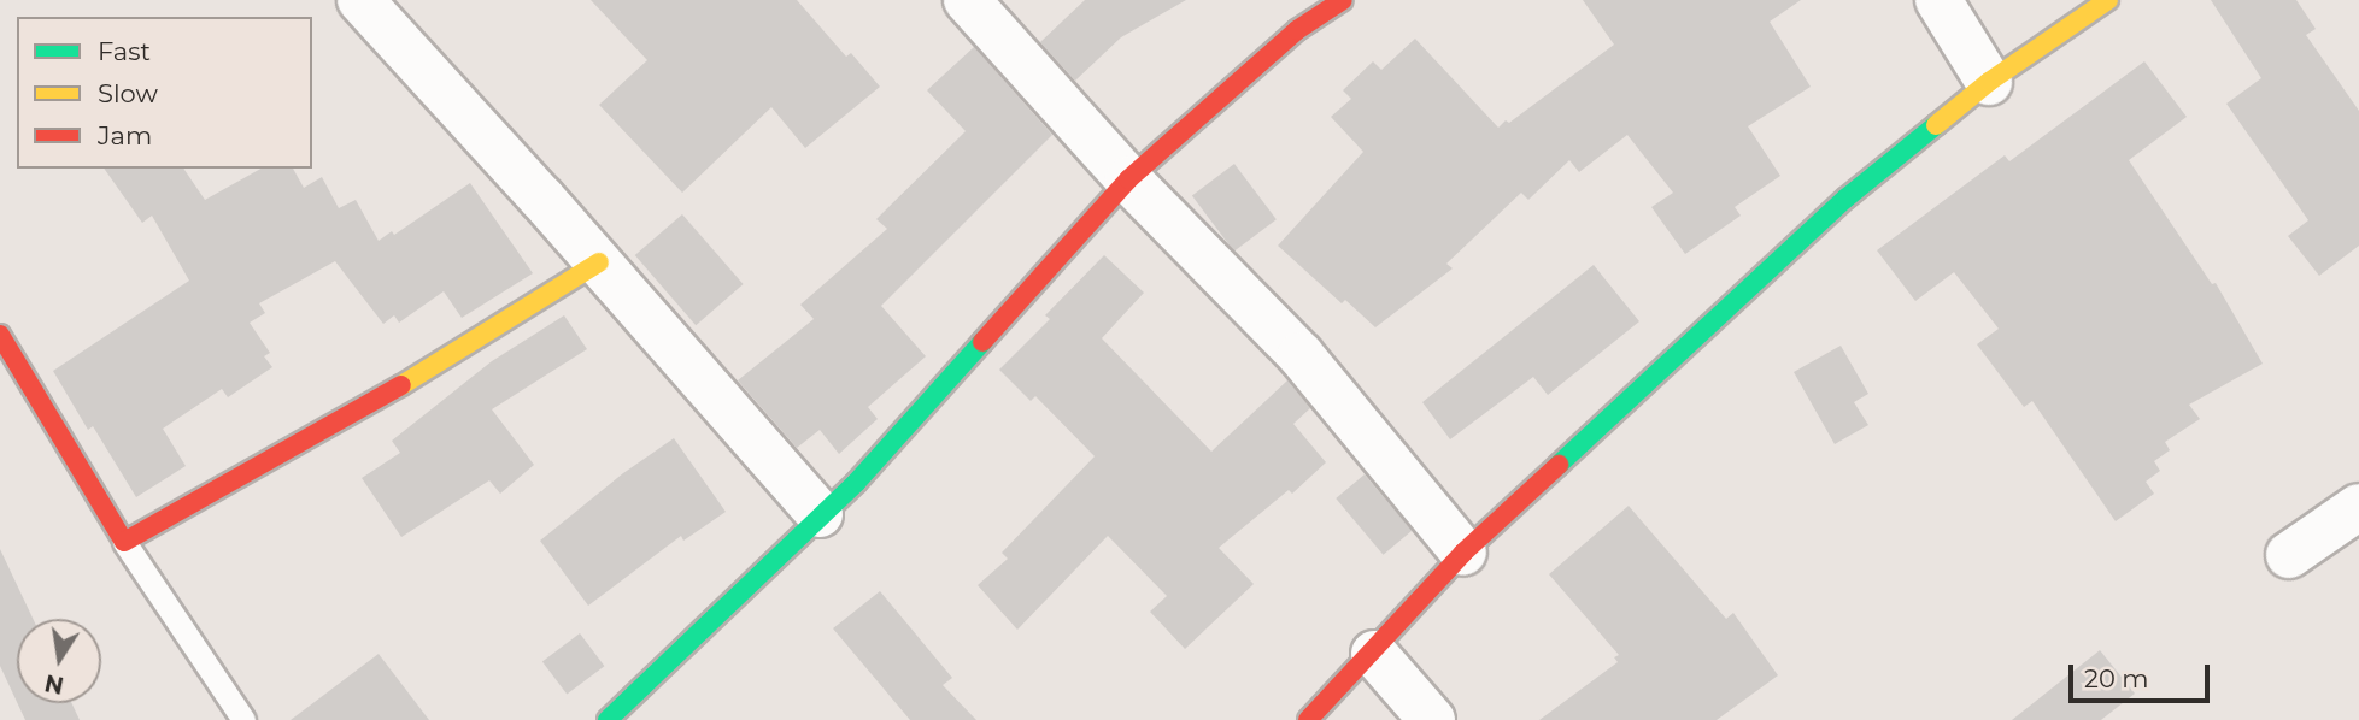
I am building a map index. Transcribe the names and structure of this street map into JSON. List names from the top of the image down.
{
  "legend": ["Fast", "Slow", "Jam"],
  "scale_bar": "20 m",
  "north": "bottom"
}
